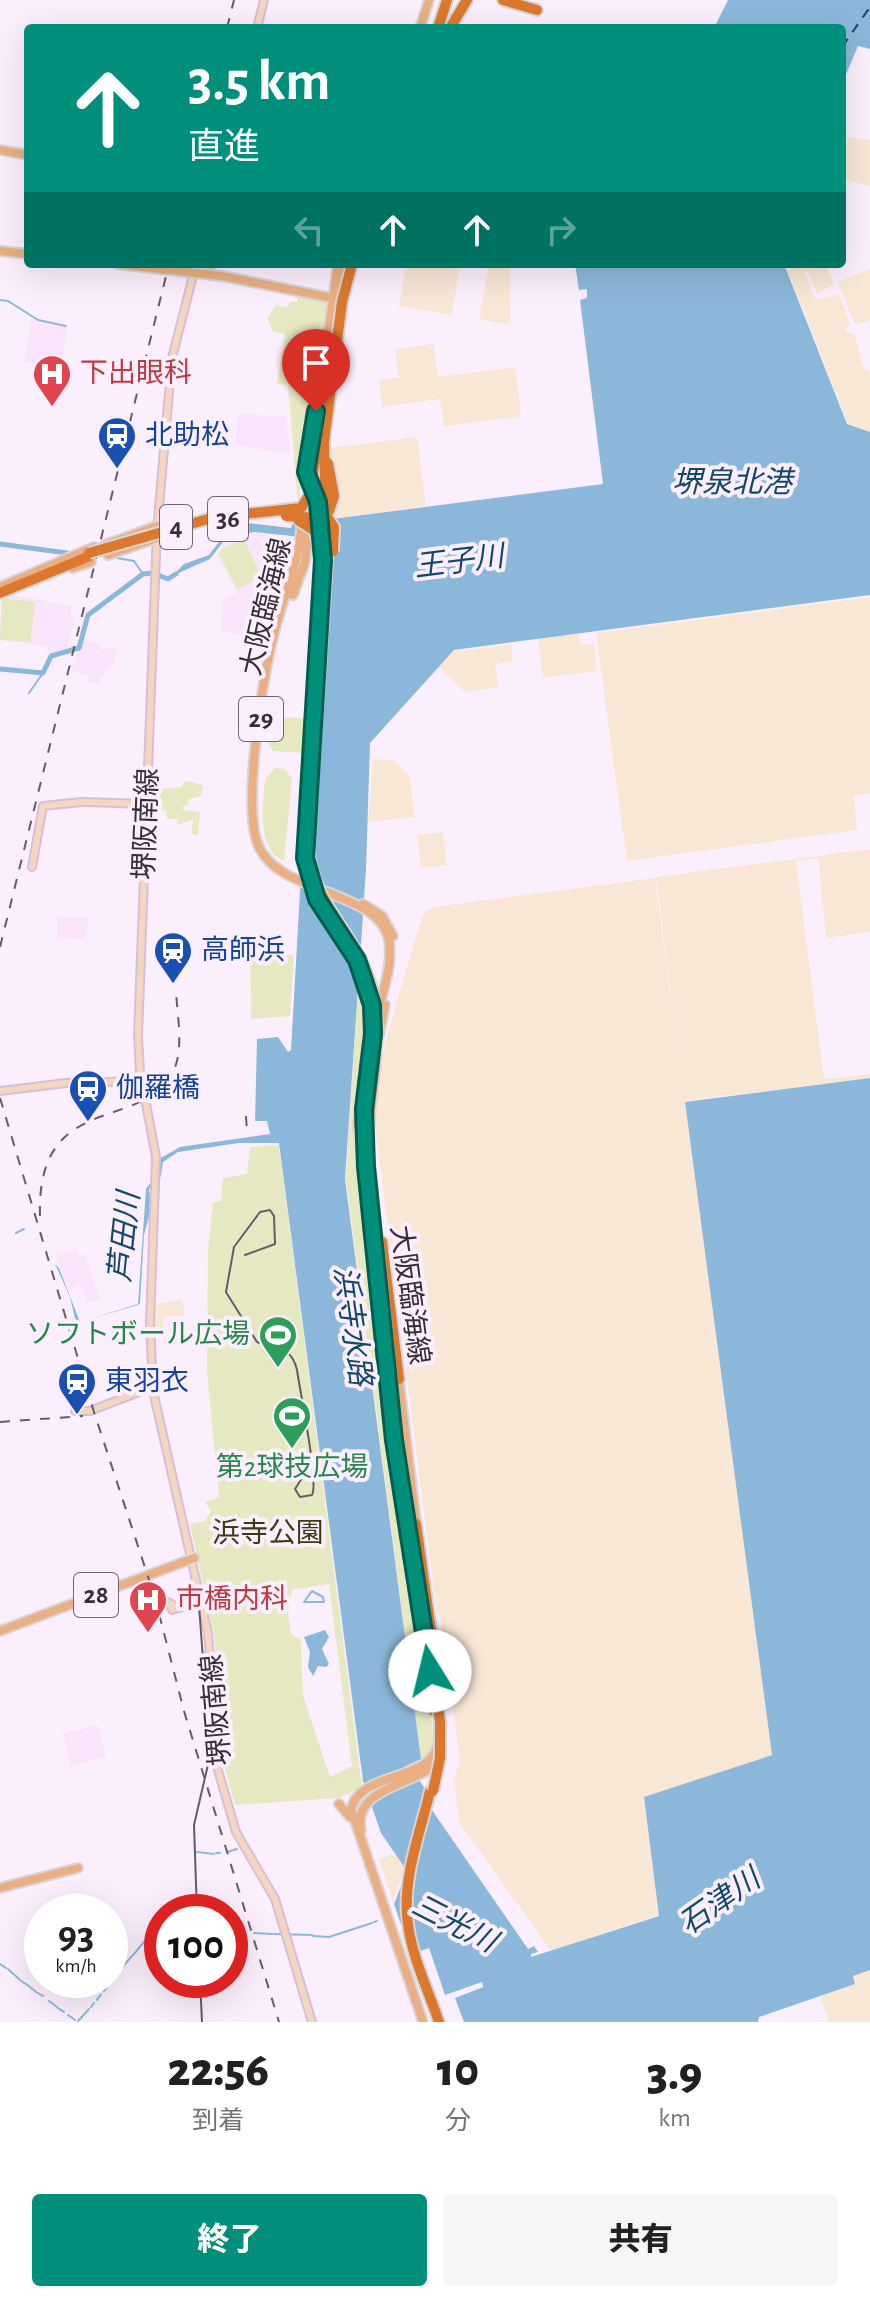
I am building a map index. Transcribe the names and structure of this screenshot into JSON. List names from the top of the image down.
{
  "streets": {
    "highway": ["4"],
    "main road": [
      "36",
      "大阪臨海線",
      "29",
      "堺阪南線",
      "28"
    ]
  },
  "crossings": [
    ["36", "大阪臨海線"],
    ["36", "堺阪南線"],
    ["堺阪南線", "28"]
  ],
  "water": [
    "堺泉北港",
    "王子川",
    "芦田川",
    "浜寺水路",
    "石津川",
    "三光川"
  ],
  "parks": ["浜寺公園"],
  "places": {
    "hospital": ["下出眼科", "市橋内科"],
    "station": [
      "北助松",
      "高師浜",
      "伽羅橋",
      "東羽衣"
    ],
    "sports": ["ソフトボール広場", "第2球技広場"]
  },
  "page": {
    "turn": ["3.5 km", "直進"],
    "speed": "93 km/h",
    "limit": "100",
    "eta": [
      "22:56",
      "到着",
      "10",
      "分",
      "3.9",
      "km"
    ],
    "buttons": ["終了", "共有"]
  }
}
